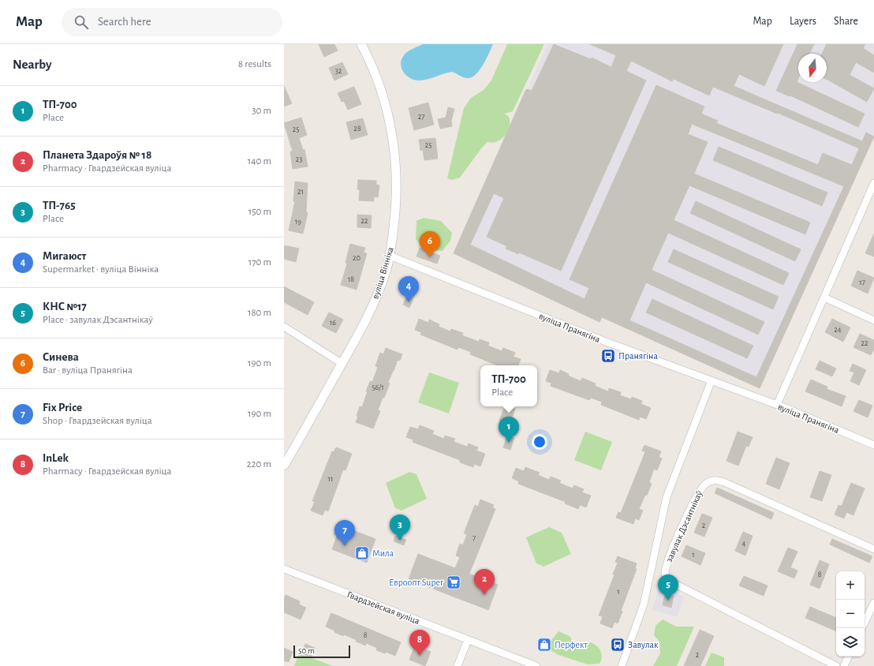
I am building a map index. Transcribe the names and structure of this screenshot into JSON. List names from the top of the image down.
{
  "streets": {
    "street": [
      "вуліца Вінніка",
      "вуліца Пранягіна",
      "завулак Дэсантнікаў",
      "Гвардзейская вуліца"
    ]
  },
  "crossings": [
    ["вуліца Вінніка", "вуліца Пранягіна"]
  ],
  "places": {
    "bus stop": ["Пранягіна", "Завулак"],
    "shop": ["Мила", "Перфект"],
    "supermarket": ["Евроопт Super"]
  },
  "house_numbers": [
    "32",
    "27",
    "28",
    "25",
    "25",
    "23",
    "21",
    "22",
    "19",
    "20",
    "18",
    "17",
    "16",
    "24",
    "22",
    "56/1",
    "11",
    "2",
    "7",
    "4",
    "1",
    "8",
    "1",
    "8",
    "2"
  ],
  "scale_bar": "50 m",
  "north": "bottom",
  "page": {
    "header": "Map",
    "search": "Search here",
    "nav": ["Map", "Layers", "Share"],
    "heading": ["Nearby", "8 results"],
    "list": [
      {
        "mark": "1",
        "name": "ТП-700",
        "note": "Place",
        "value": "30 m"
      },
      {
        "mark": "2",
        "name": "Планета Здароўя № 18",
        "note": "Pharmacy · Гвардзейская вуліца",
        "value": "140 m"
      },
      {
        "mark": "3",
        "name": "ТП-765",
        "note": "Place",
        "value": "150 m"
      },
      {
        "mark": "4",
        "name": "Мигаюст",
        "note": "Supermarket · вуліца Вінніка",
        "value": "170 m"
      },
      {
        "mark": "5",
        "name": "КНС №17",
        "note": "Place · завулак Дэсантнікаў",
        "value": "180 m"
      },
      {
        "mark": "6",
        "name": "Синева",
        "note": "Bar · вуліца Пранягіна",
        "value": "190 m"
      },
      {
        "mark": "7",
        "name": "Fix Price",
        "note": "Shop · Гвардзейская вуліца",
        "value": "190 m"
      },
      {
        "mark": "8",
        "name": "InLek",
        "note": "Pharmacy · Гвардзейская вуліца",
        "value": "220 m"
      }
    ],
    "pins": [
      "6",
      "4",
      "1",
      "3",
      "7",
      "2",
      "5",
      "8"
    ],
    "popup": ["ТП-700", "Place"],
    "map_buttons": ["+", "−"],
    "scale": "50 m"
  }
}
